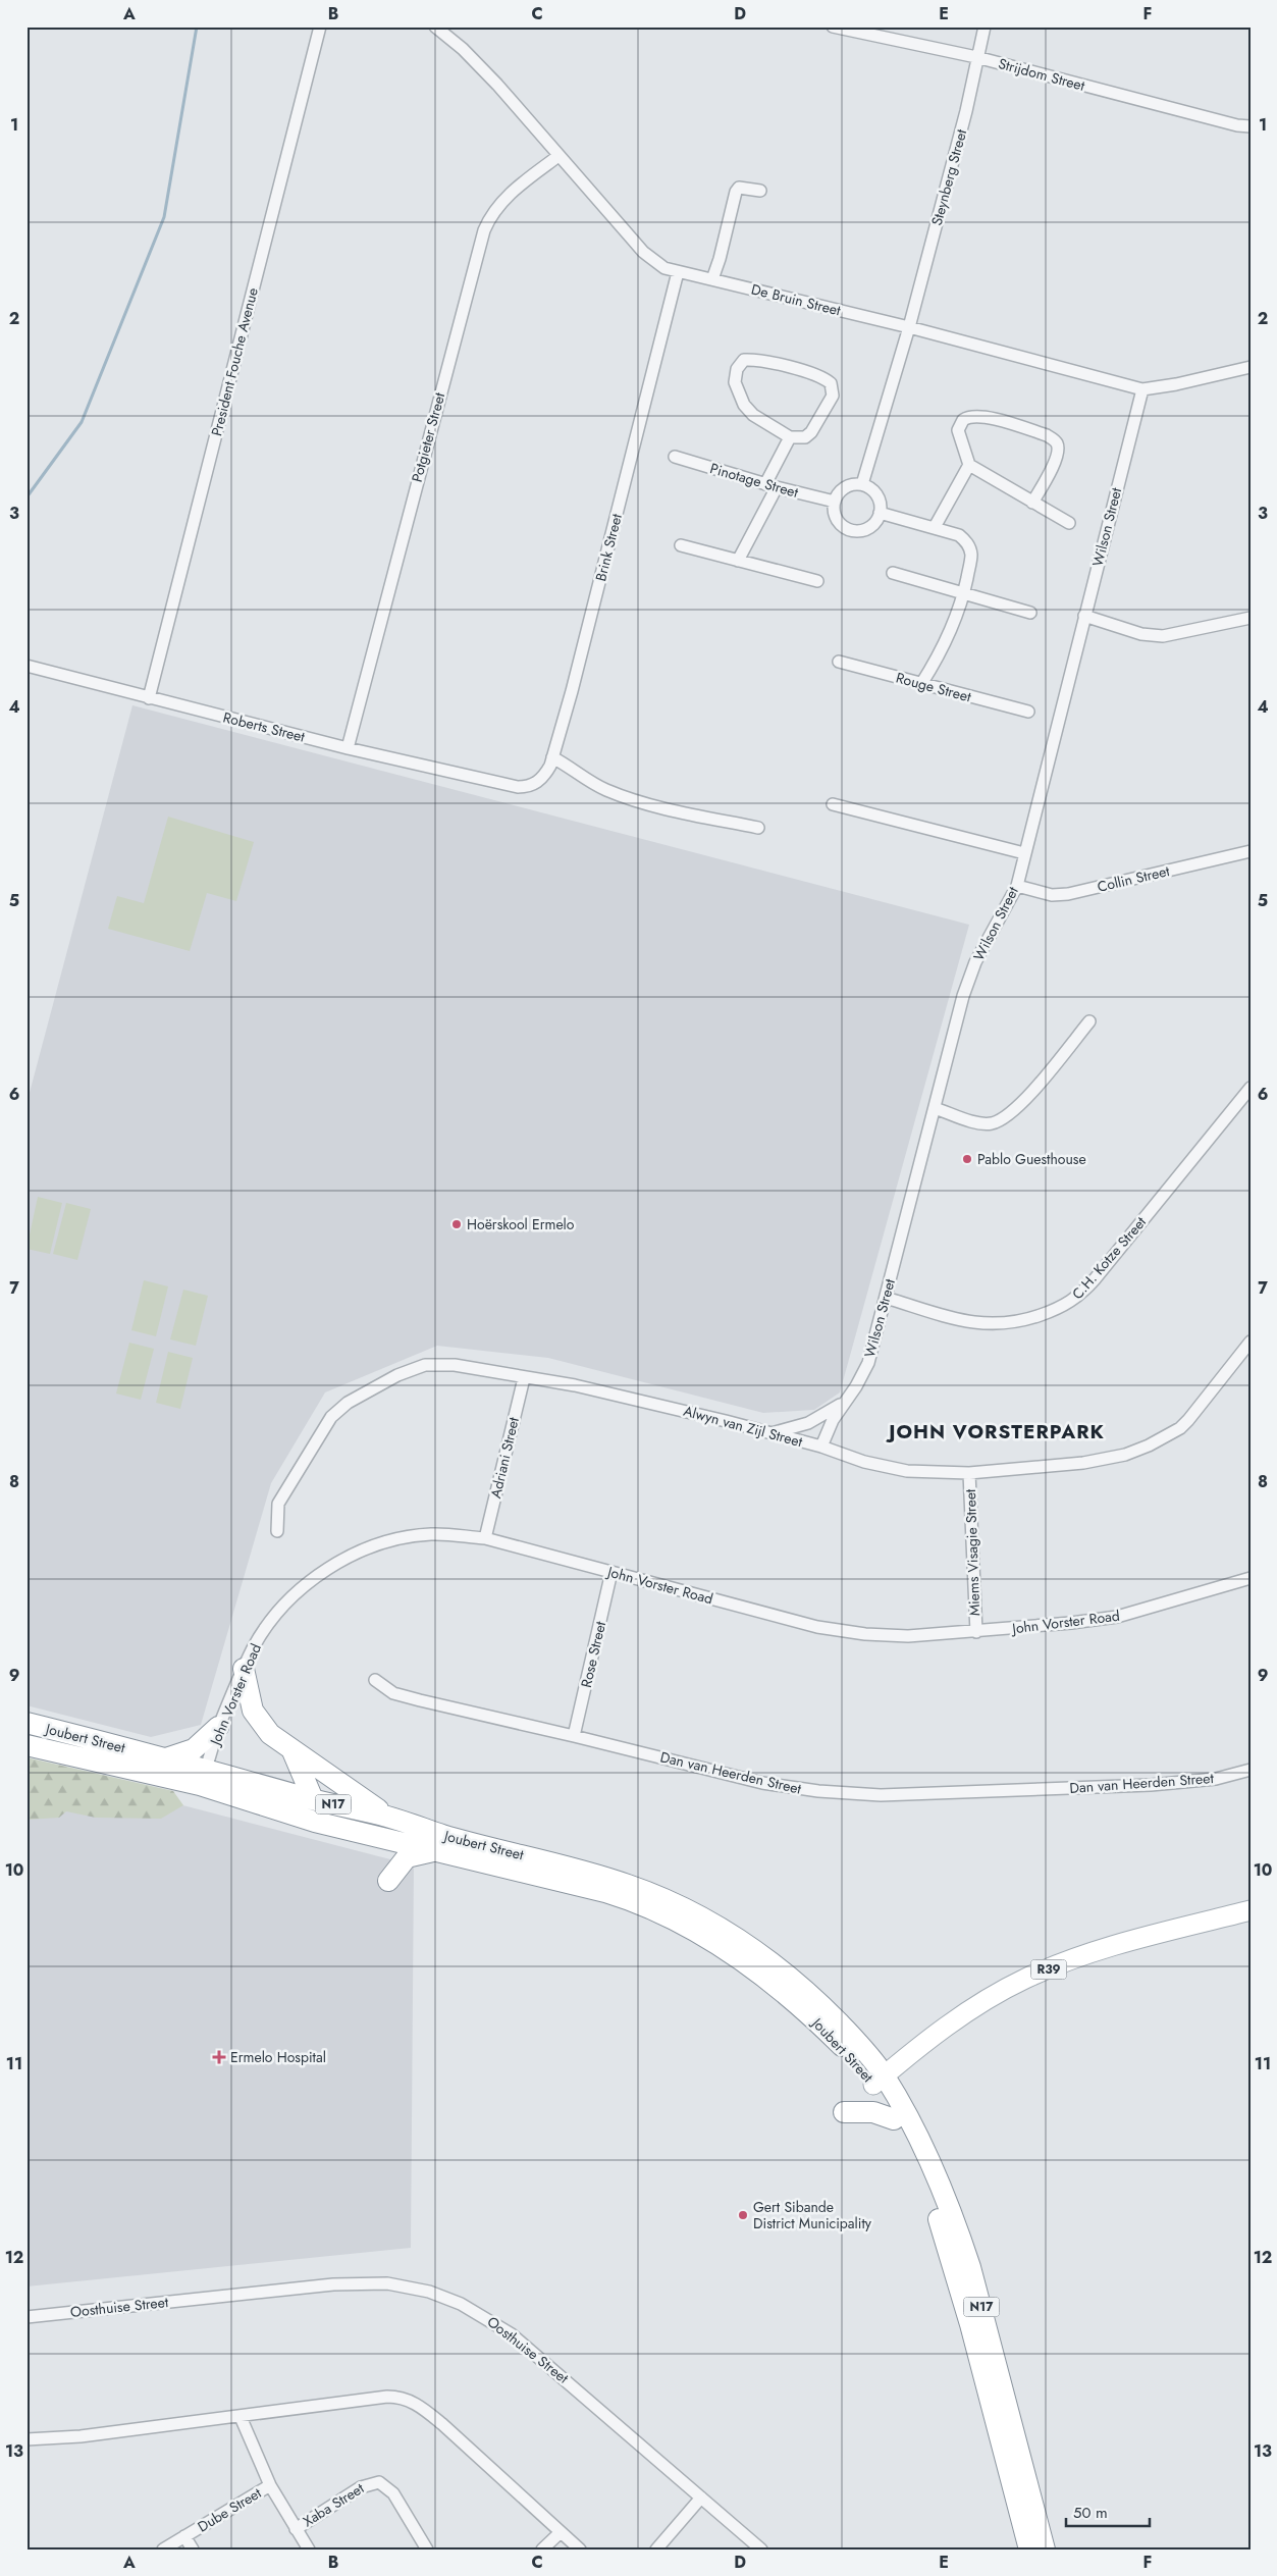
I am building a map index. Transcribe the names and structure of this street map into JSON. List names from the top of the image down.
{
  "streets": {
    "highway": ["Joubert Street", "N17"],
    "main road": ["R39"],
    "street": [
      "Strijdom Street",
      "Steynberg Street",
      "De Bruin Street",
      "President Fouche Avenue",
      "Potgieter Street",
      "Pinotage Street",
      "Wilson Street",
      "Brink Street",
      "Rouge Street",
      "Roberts Street",
      "Collin Street",
      "C.H. Kotze Street",
      "Alwyn van Zijl Street",
      "Adriani Street",
      "Miems Visagie Street",
      "John Vorster Road",
      "Rose Street",
      "Dan van Heerden Street",
      "Oosthuise Street",
      "Xaba Street",
      "Dube Street"
    ]
  },
  "crossings": [
    ["Strijdom Street", "Steynberg Street"],
    ["Steynberg Street", "De Bruin Street"],
    ["Steynberg Street", "Pinotage Street"],
    ["De Bruin Street", "Potgieter Street"],
    ["De Bruin Street", "Wilson Street"],
    ["De Bruin Street", "Brink Street"],
    ["President Fouche Avenue", "Roberts Street"],
    ["Potgieter Street", "Roberts Street"],
    ["Wilson Street", "Collin Street"],
    ["Wilson Street", "C.H. Kotze Street"],
    ["Wilson Street", "Alwyn van Zijl Street"],
    ["Brink Street", "Roberts Street"],
    ["Alwyn van Zijl Street", "Adriani Street"],
    ["Alwyn van Zijl Street", "Miems Visagie Street"],
    ["Adriani Street", "John Vorster Road"],
    ["Miems Visagie Street", "John Vorster Road"],
    ["John Vorster Road", "Rose Street"],
    ["John Vorster Road", "Joubert Street"],
    ["Rose Street", "Dan van Heerden Street"],
    ["Joubert Street", "N17"]
  ],
  "districts": ["JOHN VORSTERPARK"],
  "places": {
    "other": ["Pablo Guesthouse", "Hoërskool Ermelo", "Gert Sibande District Municipality"],
    "health": ["Ermelo Hospital"]
  },
  "scale_bar": "50 m",
  "grid": {
    "columns": [
      "A",
      "B",
      "C",
      "D",
      "E",
      "F"
    ],
    "rows": [
      "1",
      "2",
      "3",
      "4",
      "5",
      "6",
      "7",
      "8",
      "9",
      "10",
      "11",
      "12",
      "13"
    ]
  }
}
